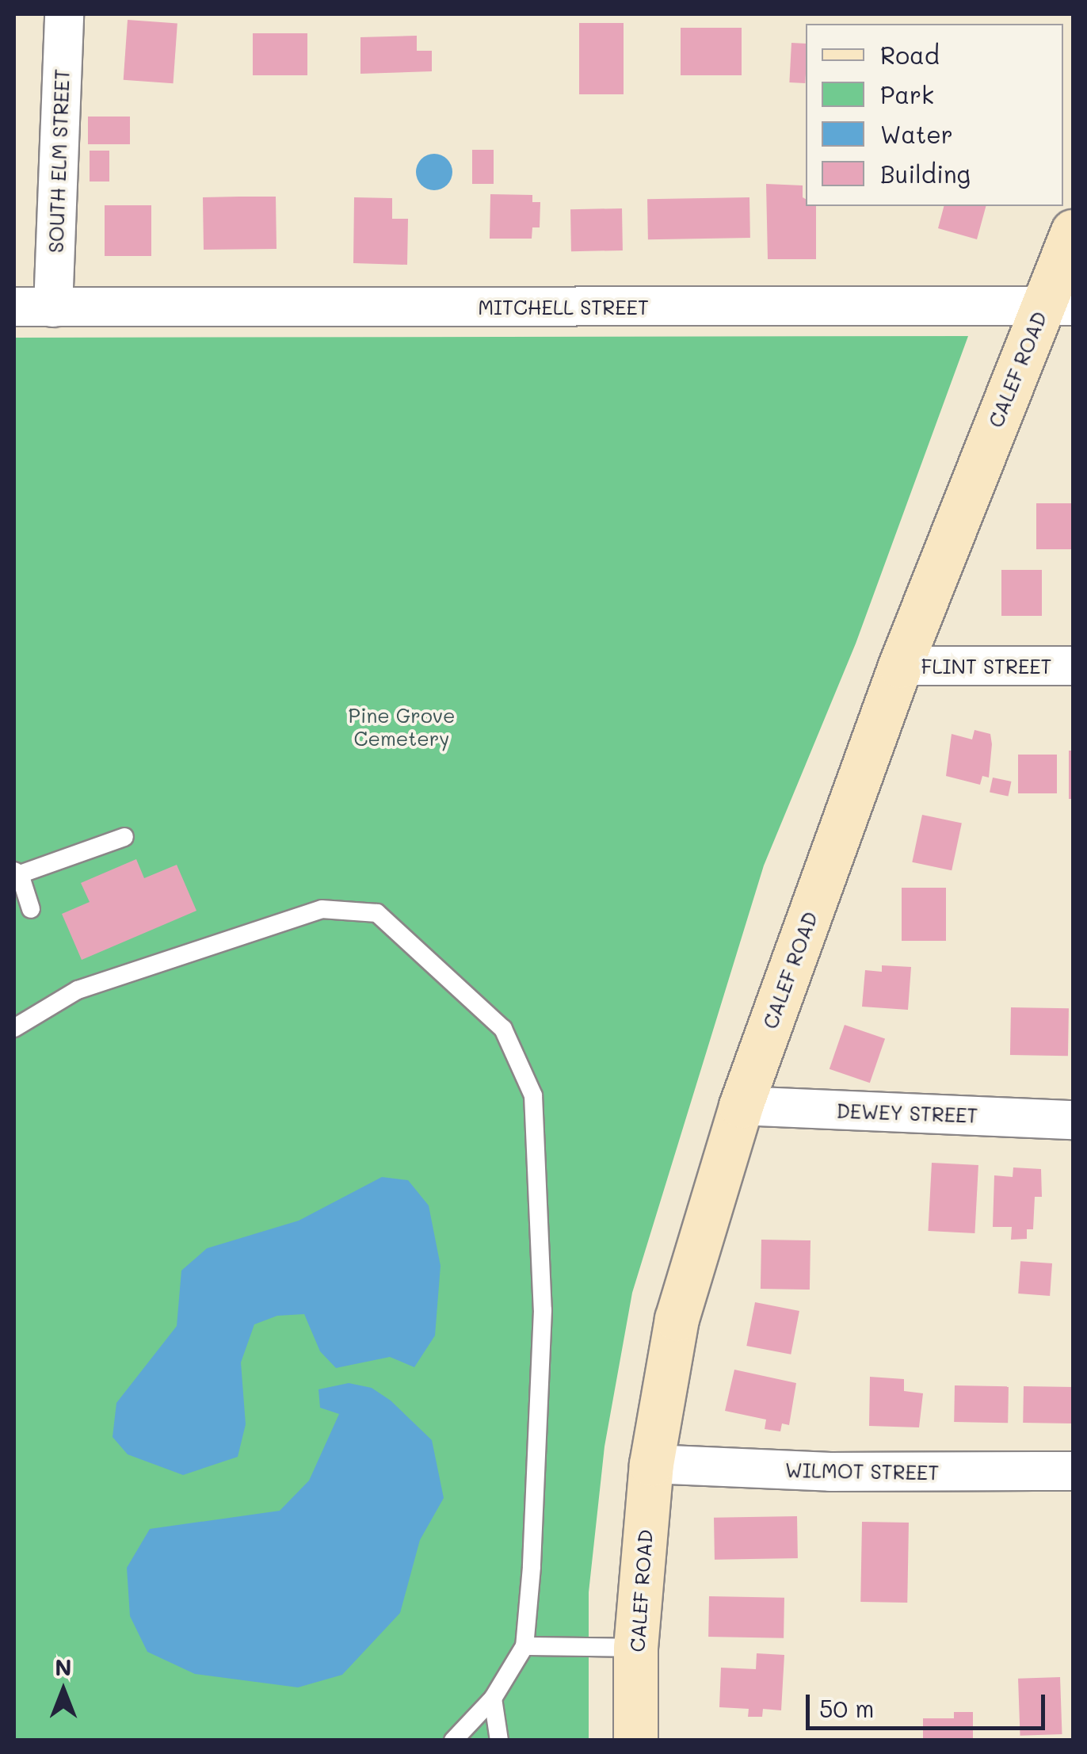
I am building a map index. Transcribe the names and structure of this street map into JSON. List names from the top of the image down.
{
  "streets": {
    "main road": ["CALEF ROAD"],
    "street": [
      "SOUTH ELM STREET",
      "MITCHELL STREET",
      "FLINT STREET",
      "DEWEY STREET",
      "WILMOT STREET"
    ]
  },
  "crossings": [
    ["SOUTH ELM STREET", "MITCHELL STREET"],
    ["MITCHELL STREET", "CALEF ROAD"],
    ["CALEF ROAD", "FLINT STREET"],
    ["CALEF ROAD", "DEWEY STREET"],
    ["CALEF ROAD", "WILMOT STREET"]
  ],
  "parks": ["Pine Grove Cemetery"],
  "legend": [
    "Road",
    "Park",
    "Water",
    "Building"
  ],
  "scale_bar": "50 m",
  "north": "top"
}
